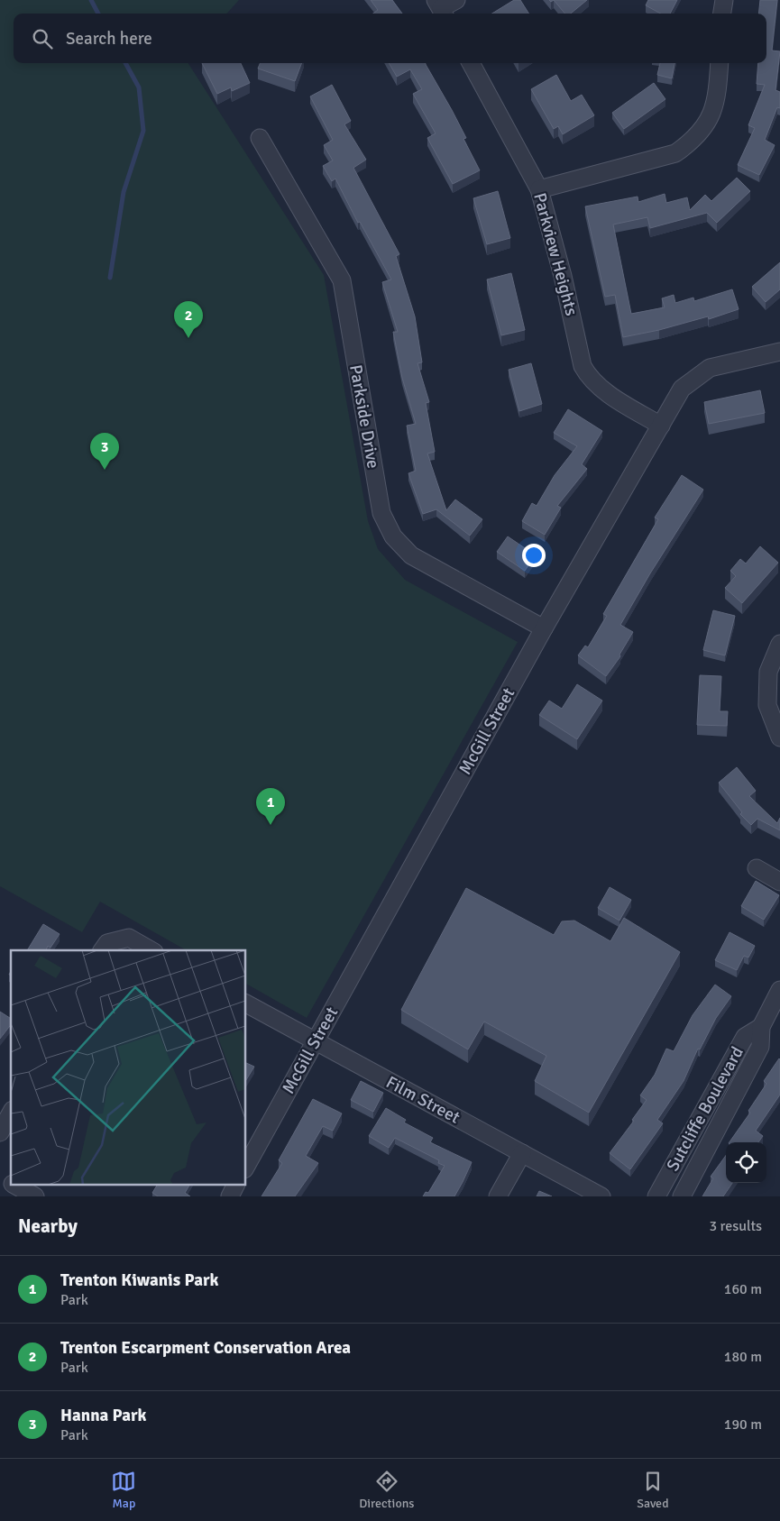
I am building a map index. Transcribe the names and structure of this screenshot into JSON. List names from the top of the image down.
{
  "streets": {
    "street": [
      "Parkview Heights",
      "Parkside Drive",
      "McGill Street",
      "Film Street",
      "Sutcliffe Boulevard"
    ]
  },
  "crossings": [
    ["Parkview Heights", "McGill Street"],
    ["Parkside Drive", "McGill Street"],
    ["McGill Street", "Film Street"]
  ],
  "page": {
    "search": "Search here",
    "pins": ["2", "3", "1"],
    "heading": ["Nearby", "3 results"],
    "list": [
      {
        "mark": "1",
        "name": "Trenton Kiwanis Park",
        "note": "Park",
        "value": "160 m"
      },
      {
        "mark": "2",
        "name": "Trenton Escarpment Conservation Area",
        "note": "Park",
        "value": "180 m"
      },
      {
        "mark": "3",
        "name": "Hanna Park",
        "note": "Park",
        "value": "190 m"
      }
    ],
    "nav": ["Map", "Directions", "Saved"]
  }
}
